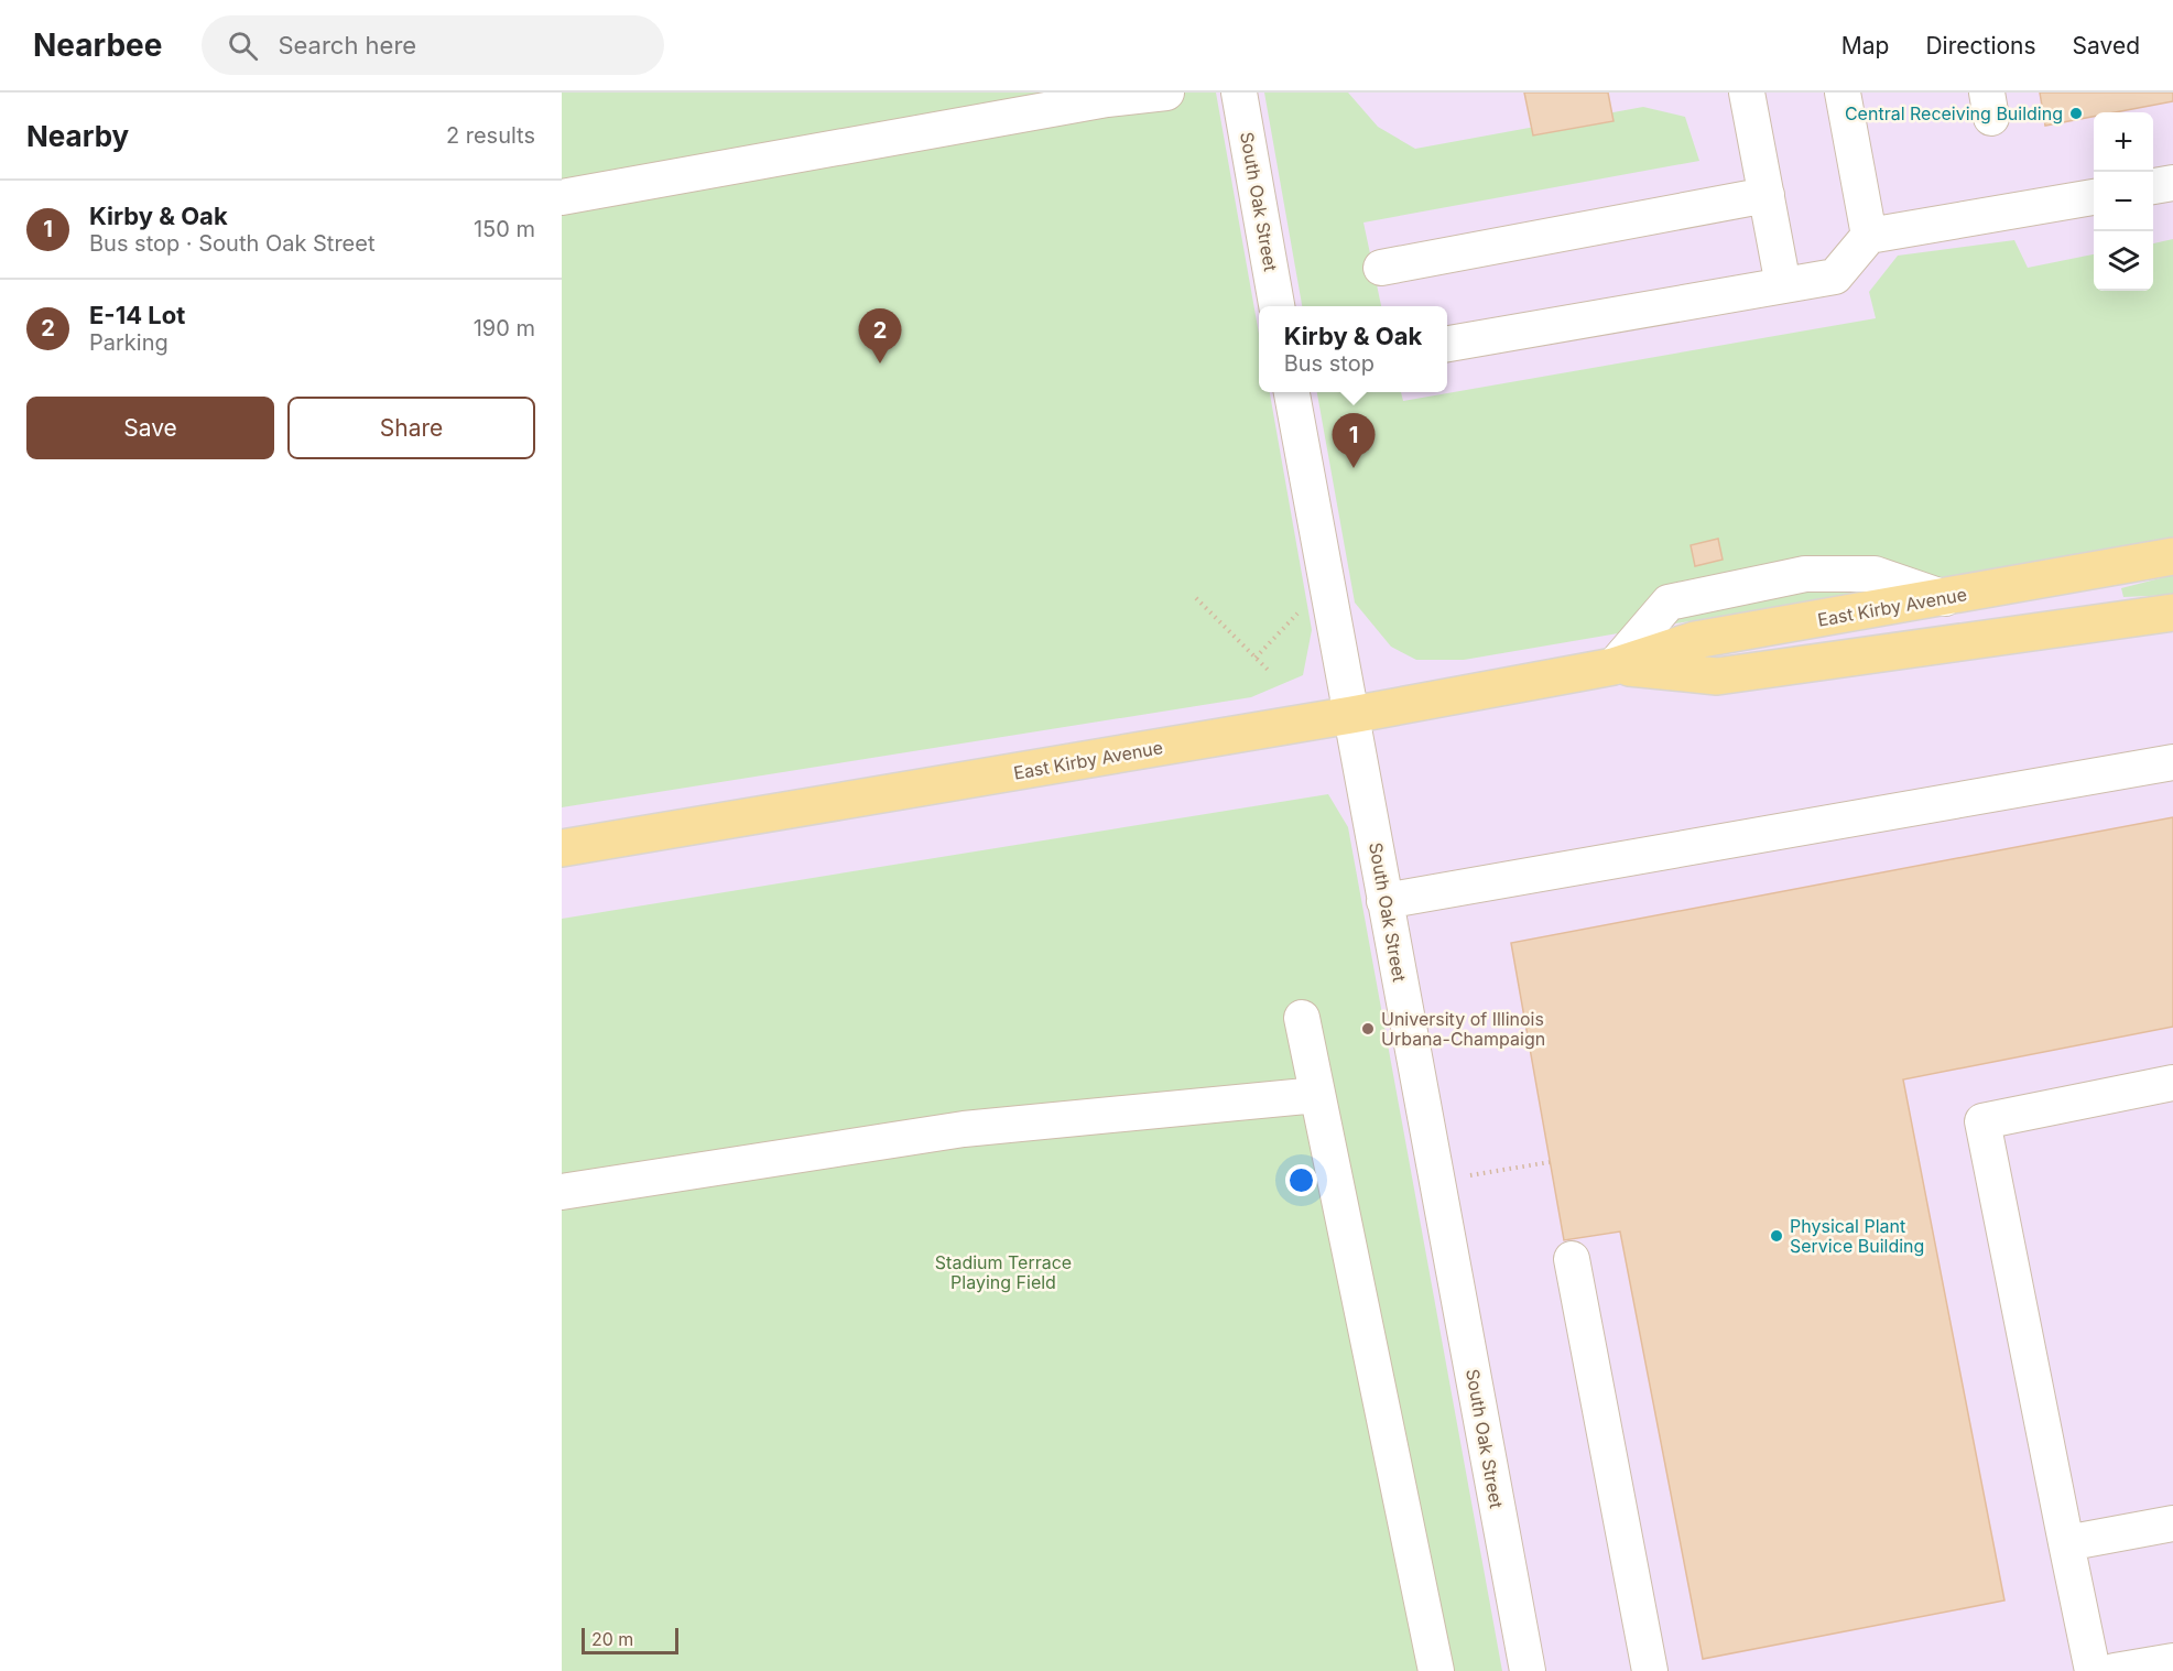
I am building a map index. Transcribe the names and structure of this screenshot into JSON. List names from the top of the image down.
{
  "streets": {
    "main road": ["East Kirby Avenue"],
    "street": ["South Oak Street"]
  },
  "crossings": [
    ["South Oak Street", "East Kirby Avenue"]
  ],
  "parks": ["Stadium Terrace Playing Field"],
  "places": ["Central Receiving Building", "University of Illinois Urbana-Champaign", "Physical Plant Service Building"],
  "scale_bar": "20 m",
  "page": {
    "header": "Nearbee",
    "search": "Search here",
    "nav": ["Map", "Directions", "Saved"],
    "heading": ["Nearby", "2 results"],
    "map_buttons": ["+", "−"],
    "list": [
      {
        "mark": "1",
        "name": "Kirby & Oak",
        "note": "Bus stop · South Oak Street",
        "value": "150 m"
      },
      {
        "mark": "2",
        "name": "E-14 Lot",
        "note": "Parking",
        "value": "190 m"
      }
    ],
    "popup": ["Kirby & Oak", "Bus stop"],
    "pins": ["2", "1"],
    "buttons": ["Save", "Share"],
    "scale": "20 m"
  }
}
